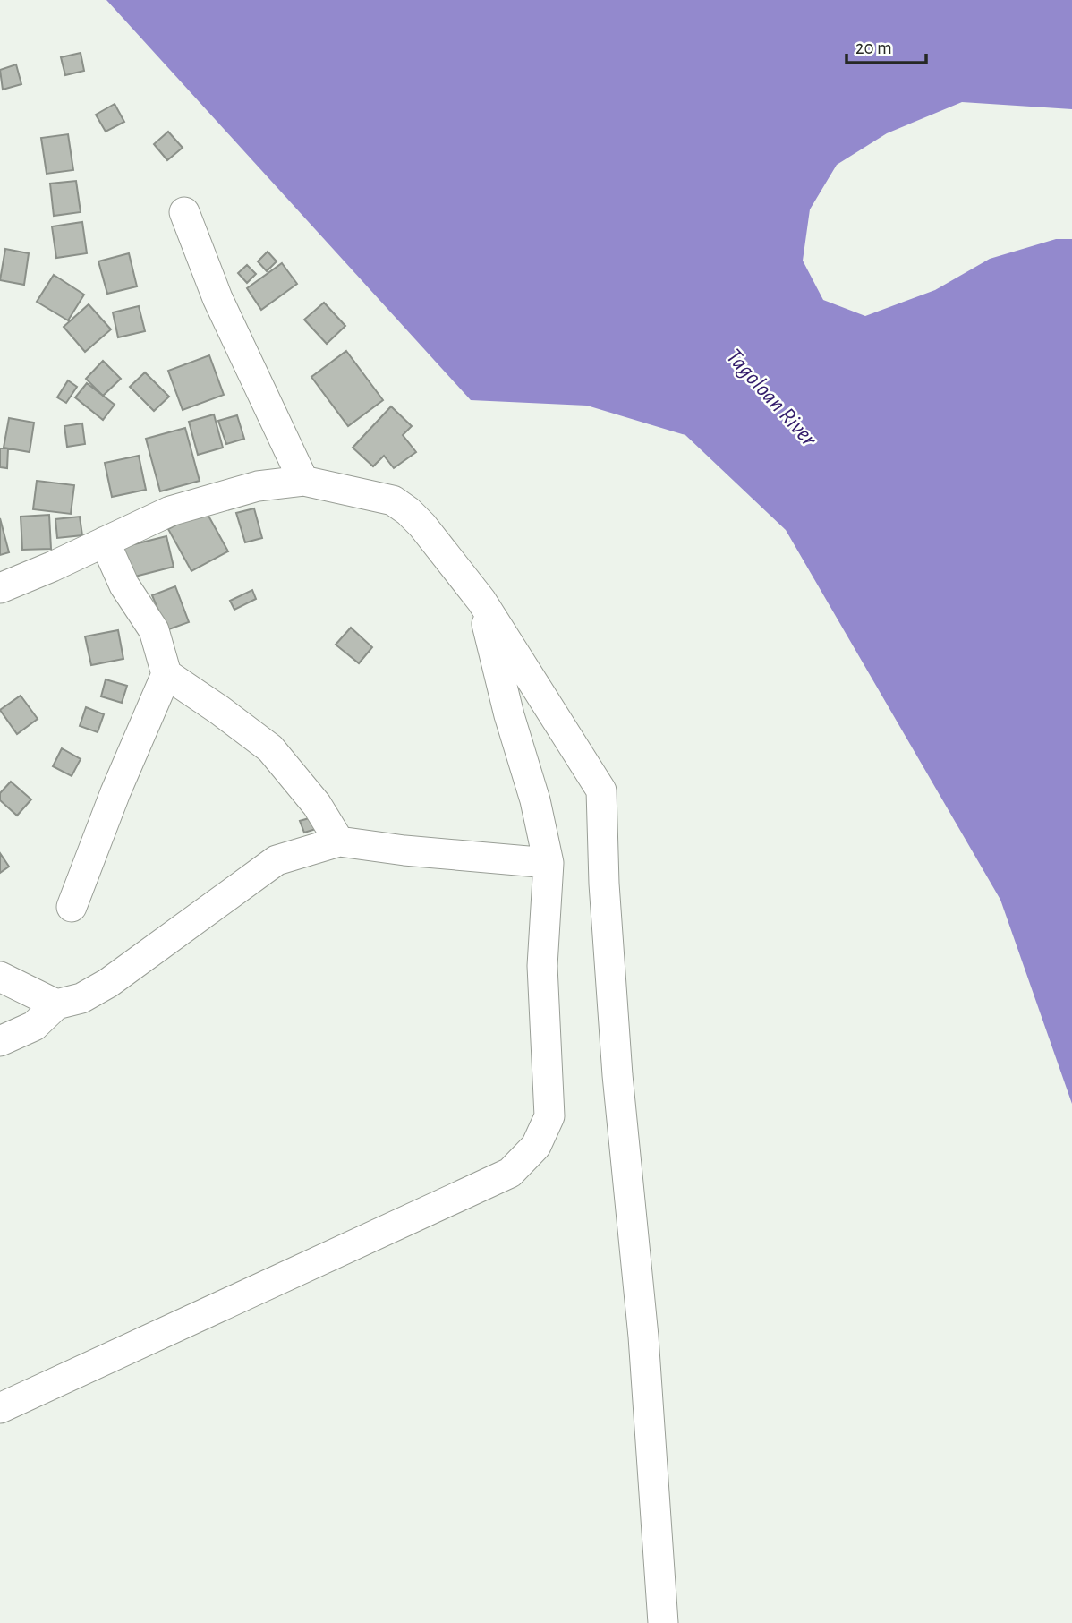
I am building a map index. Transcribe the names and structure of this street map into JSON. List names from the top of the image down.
{
  "water": ["Tagoloan River"],
  "scale_bar": "20 m"
}
